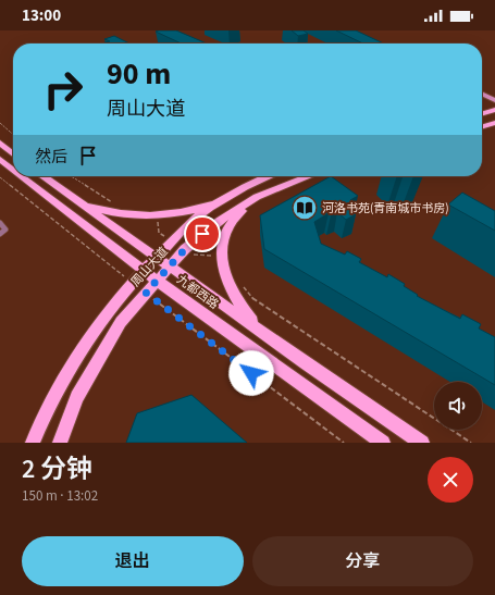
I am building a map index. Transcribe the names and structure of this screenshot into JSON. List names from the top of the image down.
{
  "streets": {
    "main road": ["周山大道", "九都西路"]
  },
  "crossings": [
    ["周山大道", "九都西路"]
  ],
  "places": {
    "library": ["河洛书苑(青南城市书房)"]
  },
  "page": {
    "status": "13:00",
    "turn": ["90 m", "周山大道"],
    "then": "然后",
    "heading": ["2 分钟", "150 m · 13:02"],
    "buttons": ["退出", "分享"]
  }
}
